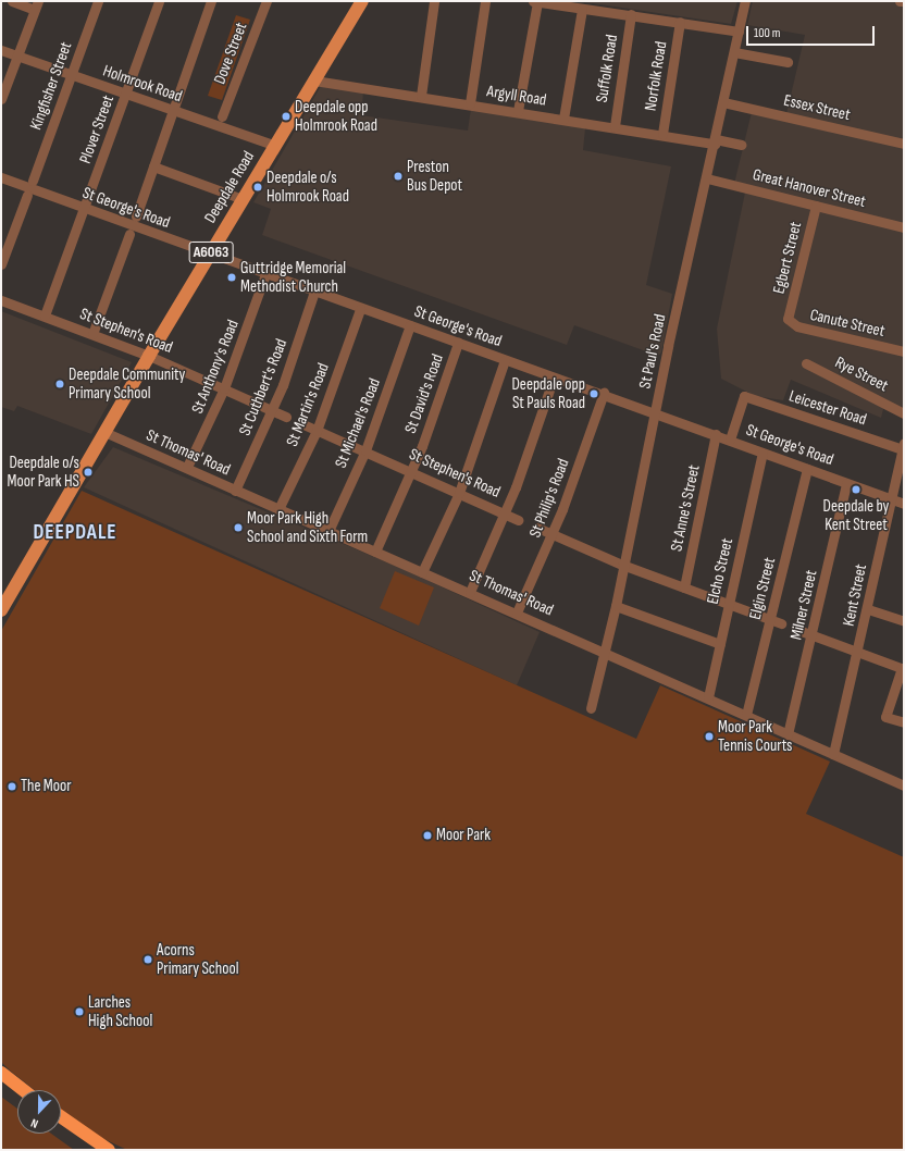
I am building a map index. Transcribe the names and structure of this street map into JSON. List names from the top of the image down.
{
  "streets": {
    "main road": ["Deepdale Road", "A6063"],
    "street": [
      "Dove Street",
      "Suffolk Road",
      "Norfolk Road",
      "Holmrook Road",
      "Kingfisher Street",
      "Argyll Road",
      "Essex Street",
      "Plover Street",
      "Great Hanover Street",
      "St George's Road",
      "Egbert Street",
      "Canute Street",
      "St Stephen's Road",
      "St Paul's Road",
      "St Anthony's Road",
      "Rye Street",
      "St Cuthbert's Road",
      "St David's Road",
      "St Martin's Road",
      "Leicester Road",
      "St Michael's Road",
      "St Thomas' Road",
      "St Philip's Road",
      "St Anne's Street",
      "Elcho Street",
      "Elgin Street",
      "Kent Street",
      "Milner Street"
    ]
  },
  "crossings": [
    ["Suffolk Road", "Argyll Road"],
    ["Norfolk Road", "Argyll Road"],
    ["Holmrook Road", "Kingfisher Street"],
    ["Holmrook Road", "Plover Street"],
    ["Holmrook Road", "Deepdale Road"],
    ["Argyll Road", "Deepdale Road"],
    ["Argyll Road", "St Paul's Road"],
    ["Essex Street", "St Paul's Road"],
    ["Plover Street", "St George's Road"],
    ["Plover Street", "St Stephen's Road"],
    ["Deepdale Road", "St George's Road"],
    ["Deepdale Road", "St Stephen's Road"],
    ["Deepdale Road", "St Thomas' Road"],
    ["Great Hanover Street", "Egbert Street"],
    ["Great Hanover Street", "St Paul's Road"],
    ["St George's Road", "St Paul's Road"],
    ["St George's Road", "St Anthony's Road"],
    ["St George's Road", "St Cuthbert's Road"],
    ["St George's Road", "St David's Road"],
    ["St George's Road", "St Martin's Road"],
    ["St George's Road", "Leicester Road"],
    ["St George's Road", "St Michael's Road"],
    ["St George's Road", "St Philip's Road"],
    ["St George's Road", "St Anne's Street"],
    ["St George's Road", "Elcho Street"],
    ["St George's Road", "Elgin Street"],
    ["St George's Road", "Kent Street"],
    ["St George's Road", "Milner Street"],
    ["Egbert Street", "Canute Street"],
    ["St Stephen's Road", "St Anthony's Road"],
    ["St Stephen's Road", "St Cuthbert's Road"],
    ["St Stephen's Road", "St David's Road"],
    ["St Stephen's Road", "St Martin's Road"],
    ["St Stephen's Road", "St Michael's Road"],
    ["St Paul's Road", "St Thomas' Road"],
    ["St Anthony's Road", "St Thomas' Road"],
    ["St Cuthbert's Road", "St Thomas' Road"],
    ["St David's Road", "St Thomas' Road"],
    ["St Martin's Road", "St Thomas' Road"],
    ["Leicester Road", "Kent Street"],
    ["St Michael's Road", "St Thomas' Road"],
    ["St Thomas' Road", "St Philip's Road"],
    ["St Thomas' Road", "Elcho Street"],
    ["St Thomas' Road", "Elgin Street"],
    ["St Thomas' Road", "Kent Street"],
    ["St Thomas' Road", "Milner Street"]
  ],
  "districts": ["DEEPDALE"],
  "places": [
    "Deepdale opp Holmrook Road",
    "Preston Bus Depot",
    "Deepdale o/s Holmrook Road",
    "Guttridge Memorial Methodist Church",
    "Deepdale Community Primary School",
    "Deepdale opp St Pauls Road",
    "Deepdale o/s Moor Park HS",
    "Deepdale by Kent Street",
    "Moor Park High School and Sixth Form",
    "Moor Park Tennis Courts",
    "The Moor",
    "Moor Park",
    "Acorns Primary School",
    "Larches High School"
  ],
  "scale_bar": "100 m",
  "north": "bottom"
}
